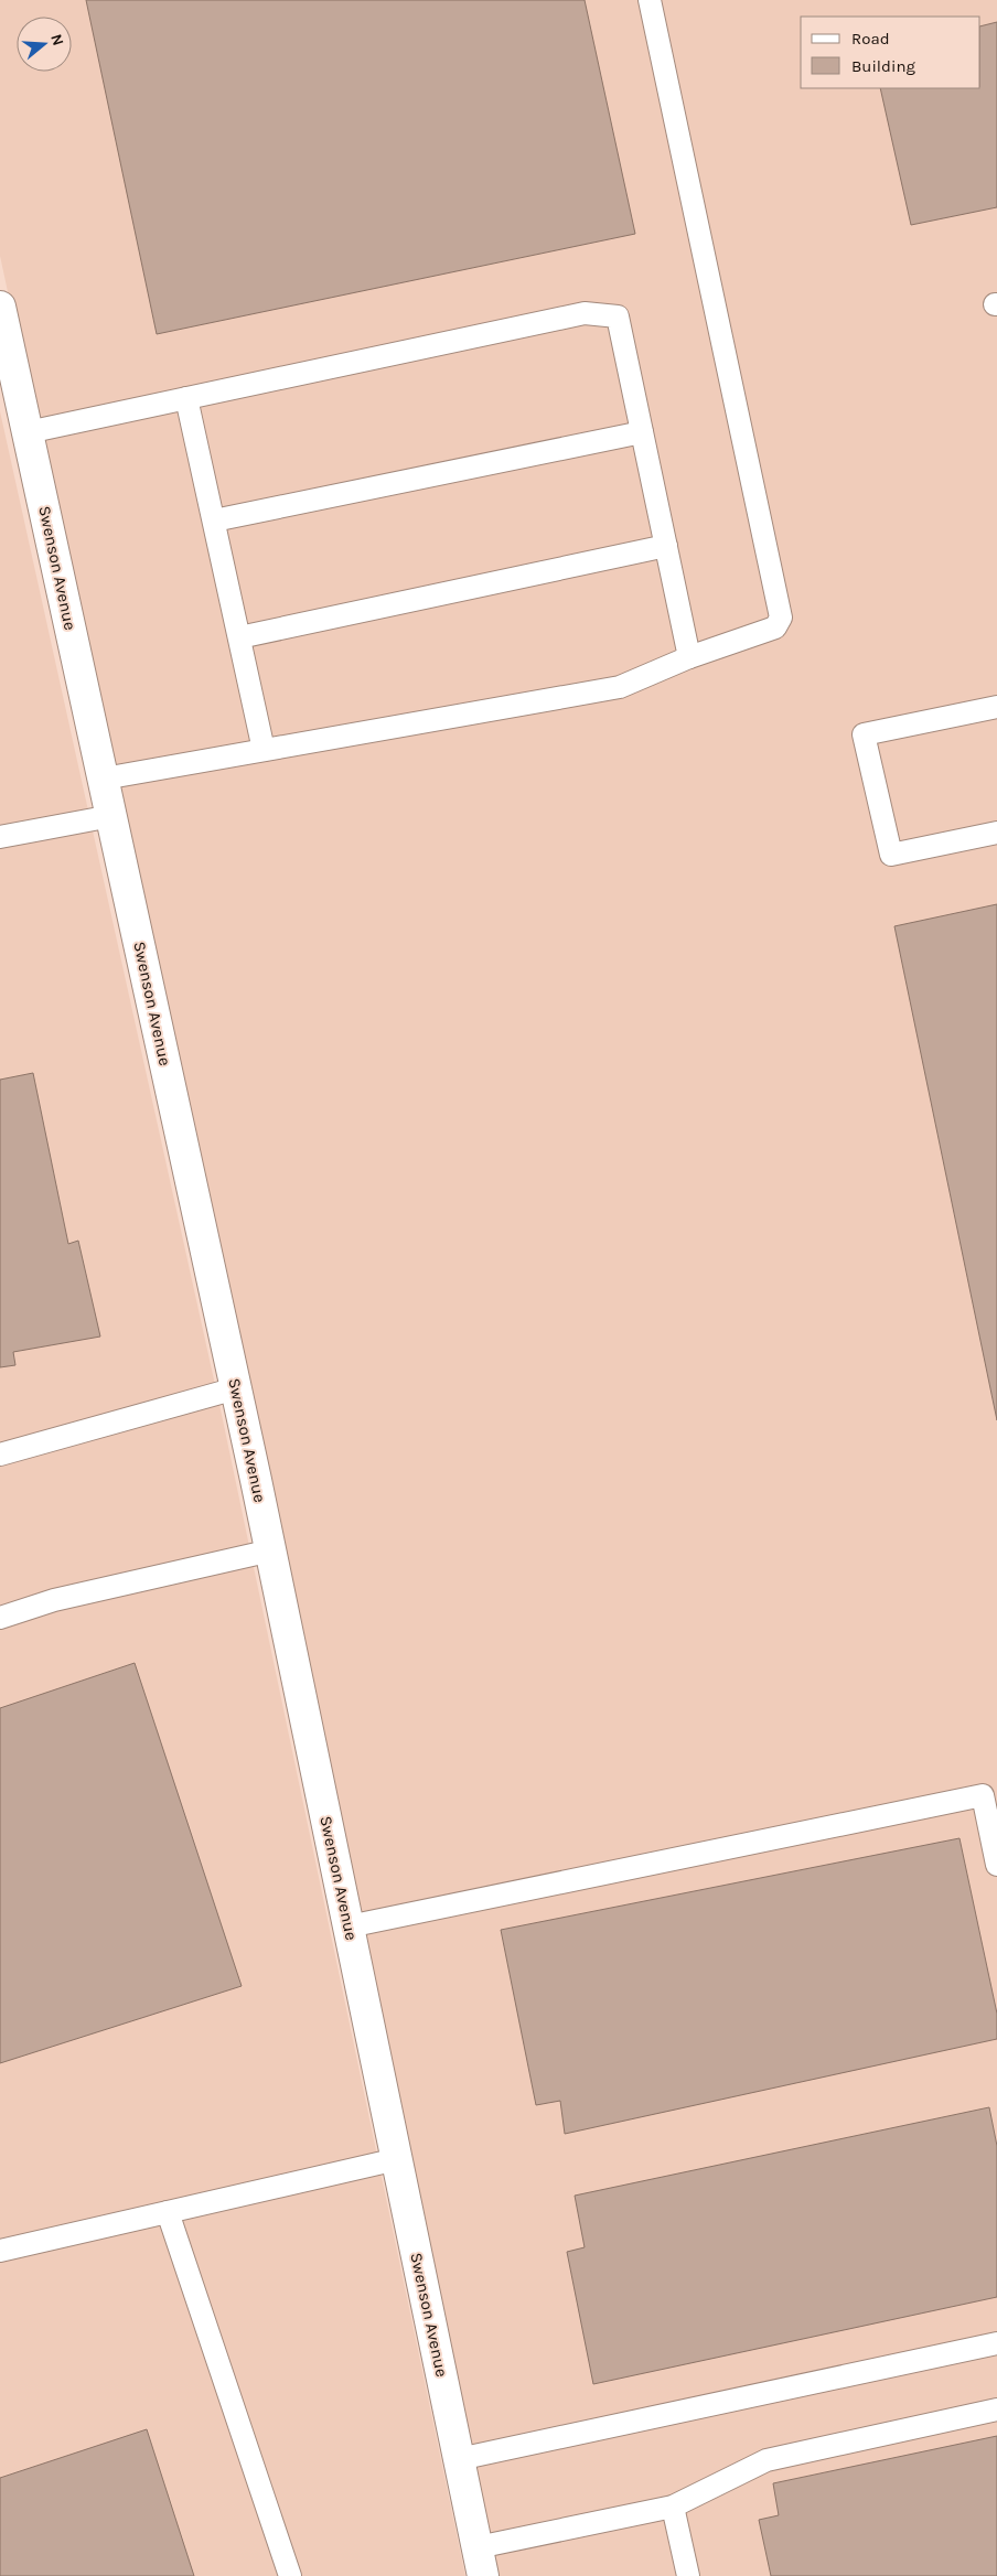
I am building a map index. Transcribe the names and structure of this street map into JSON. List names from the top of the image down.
{
  "streets": {
    "street": ["Swenson Avenue"]
  },
  "legend": ["Road", "Building"],
  "north": "right"
}
